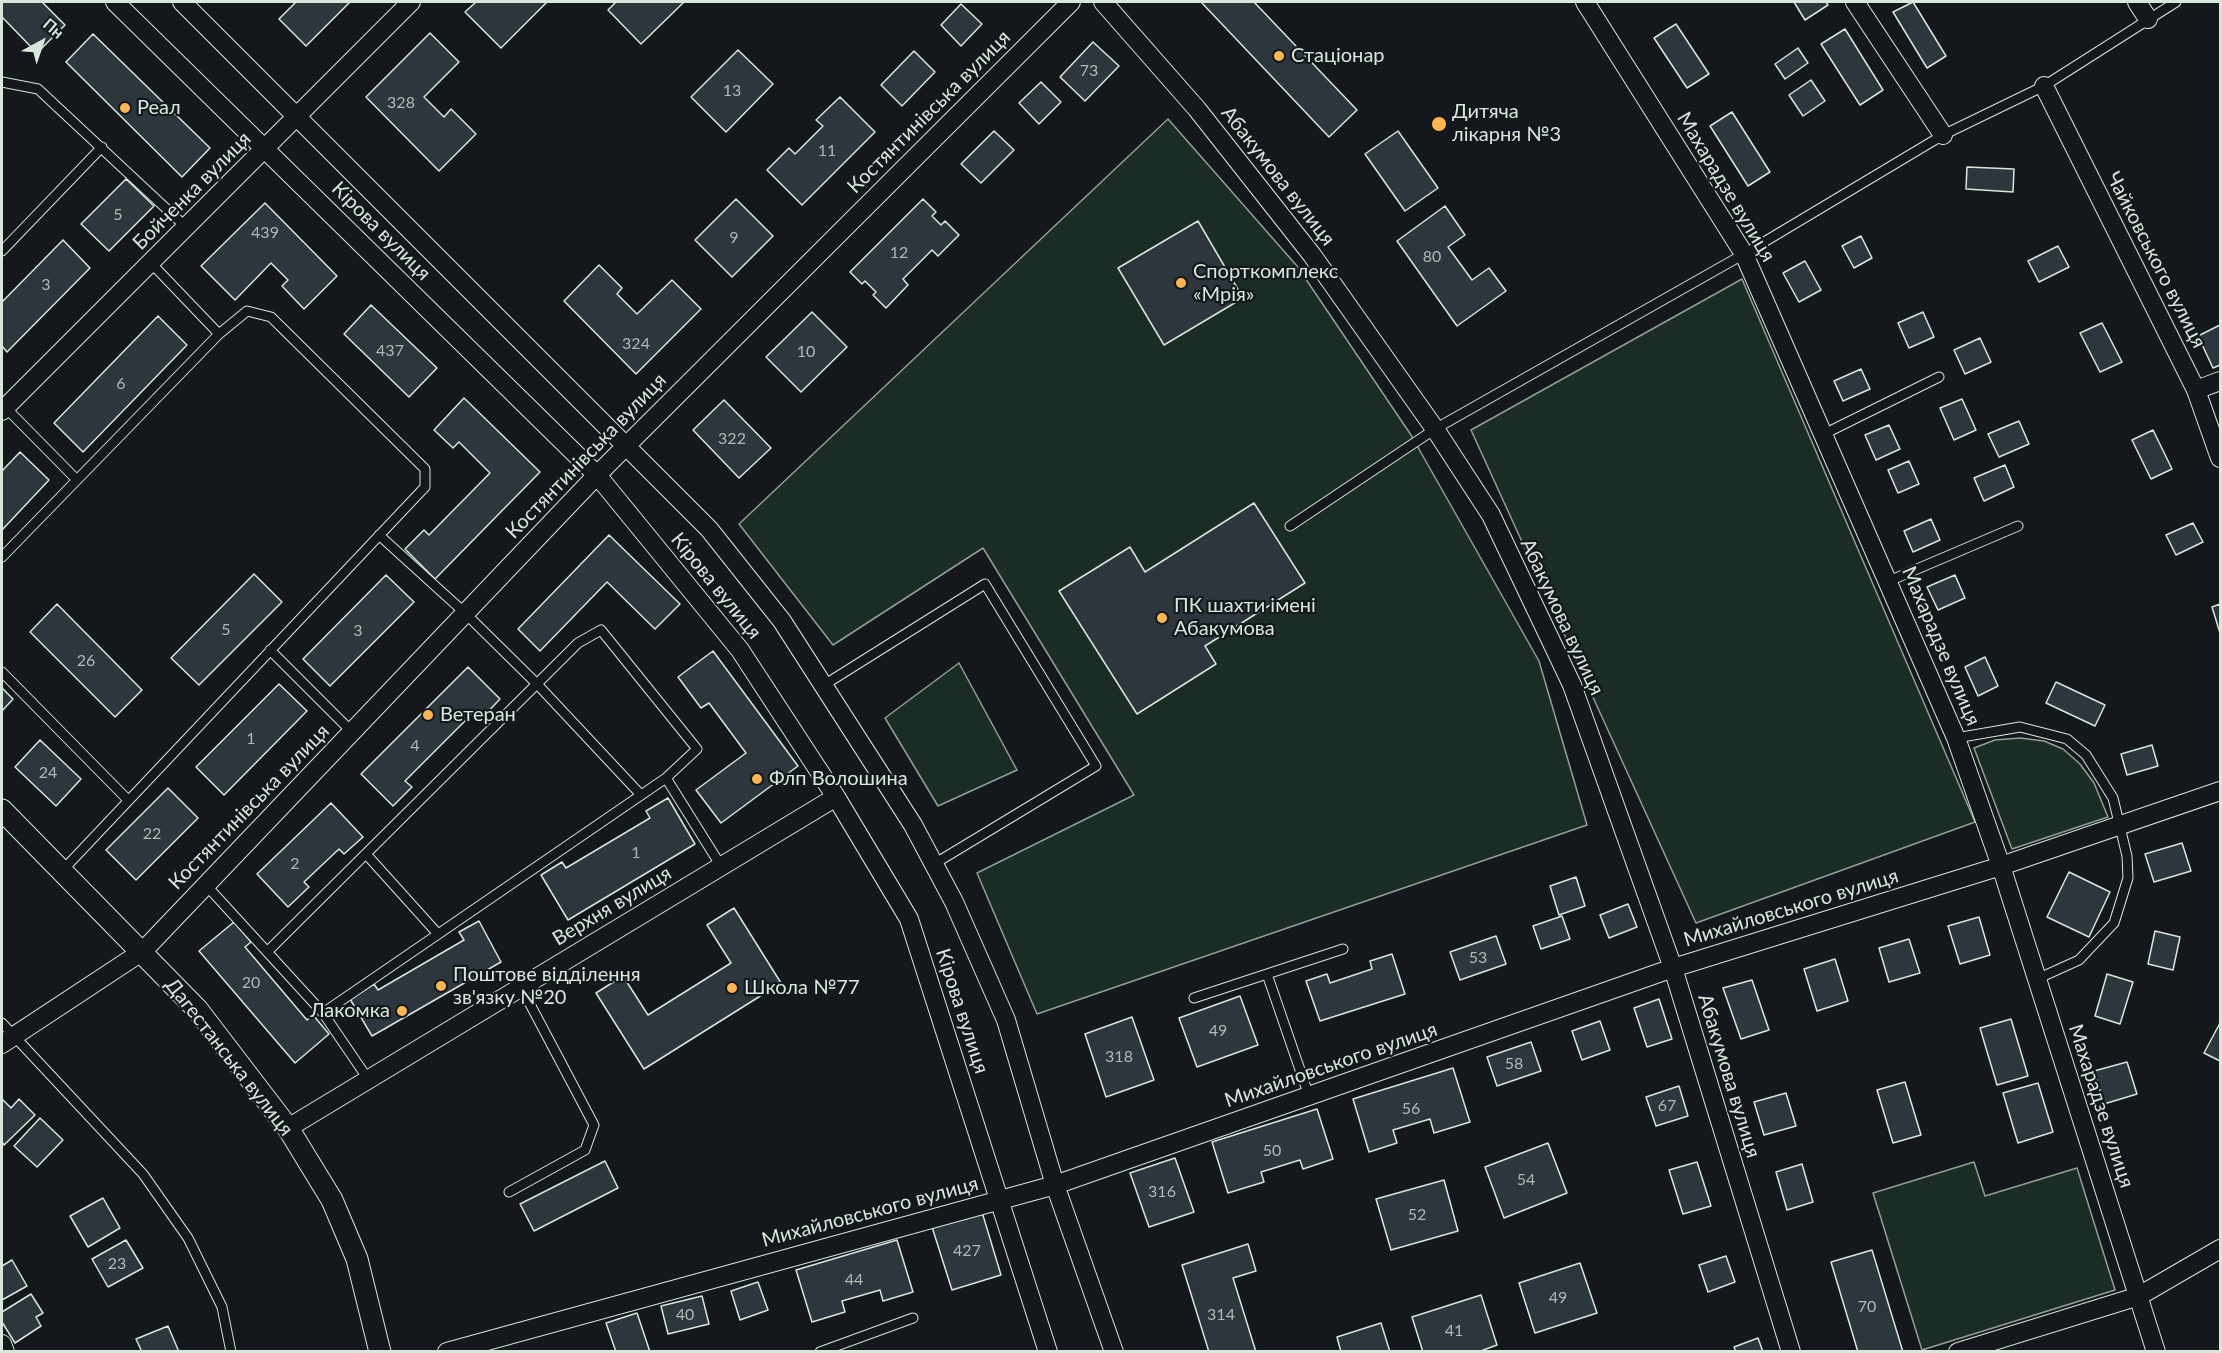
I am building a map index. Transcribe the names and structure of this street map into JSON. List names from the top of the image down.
{
  "streets": {
    "street": [
      "Костянтинівська вулиця",
      "Абакумова вулиця",
      "Махарадзе вулиця",
      "Бойченка вулиця",
      "Кірова вулиця",
      "Чайковського вулиця",
      "Верхня вулиця",
      "Михайловського вулиця",
      "Дагестанська вулиця"
    ]
  },
  "crossings": [
    ["Костянтинівська вулиця", "Кірова вулиця"],
    ["Костянтинівська вулиця", "Дагестанська вулиця"],
    ["Абакумова вулиця", "Михайловського вулиця"],
    ["Махарадзе вулиця", "Михайловського вулиця"],
    ["Бойченка вулиця", "Кірова вулиця"],
    ["Кірова вулиця", "Верхня вулиця"],
    ["Кірова вулиця", "Михайловського вулиця"],
    ["Верхня вулиця", "Дагестанська вулиця"]
  ],
  "places": [
    "Стаціонар",
    "Реал",
    "Дитяча лікарня №3",
    "Спорткомплекс «Мрія»",
    "ПК шахти імені Абакумова",
    "Ветеран",
    "Флп Волошина",
    "Поштове відділення зв'язку №20",
    "Школа №77",
    "Лакомка"
  ],
  "house_numbers": [
    "73",
    "13",
    "328",
    "11",
    "5",
    "439",
    "9",
    "12",
    "80",
    "3",
    "324",
    "437",
    "10",
    "6",
    "322",
    "5",
    "3",
    "26",
    "1",
    "4",
    "24",
    "22",
    "1",
    "2",
    "53",
    "20",
    "49",
    "318",
    "58",
    "67",
    "56",
    "50",
    "54",
    "316",
    "52",
    "427",
    "23",
    "44",
    "49",
    "70",
    "40",
    "314",
    "41"
  ],
  "north": "top right"
}
